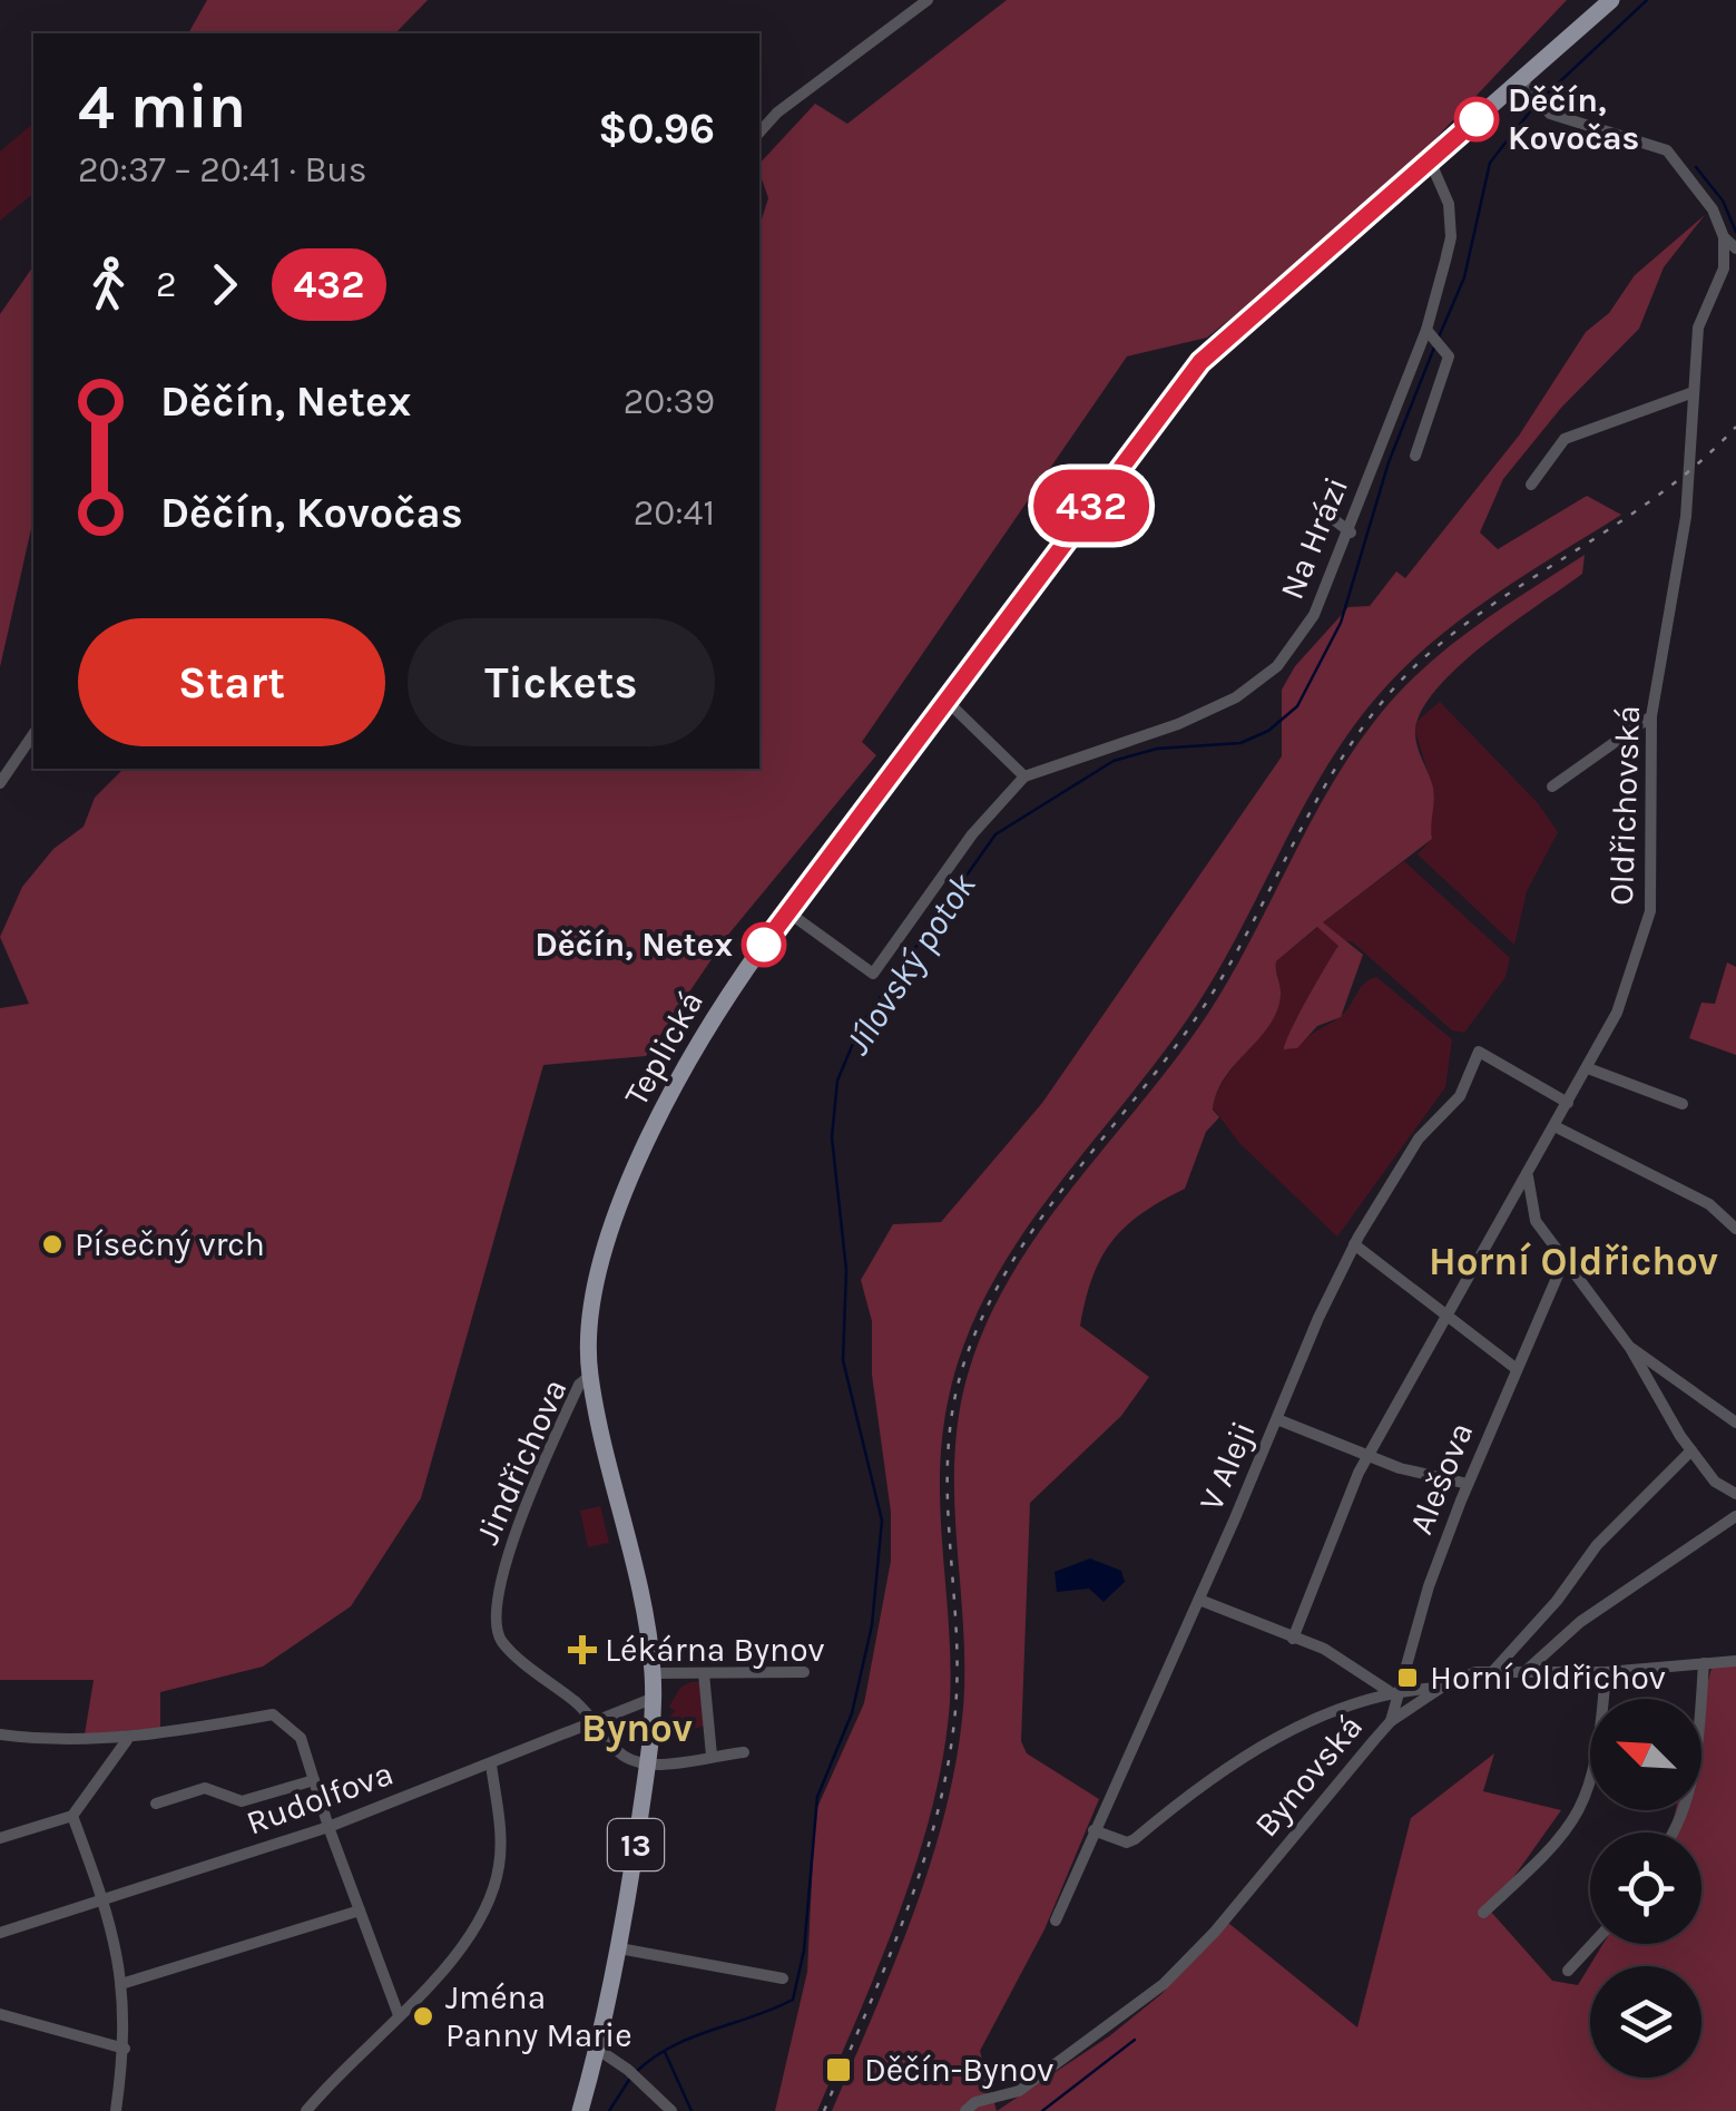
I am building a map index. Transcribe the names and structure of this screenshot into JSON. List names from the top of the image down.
{
  "streets": {
    "main road": ["Teplická", "13"],
    "street": [
      "Na Hrázi",
      "Oldřichovská",
      "Jindřichova",
      "V Aleji",
      "Alešova",
      "Bynovská",
      "Rudolfova"
    ]
  },
  "crossings": [
    ["Na Hrázi", "Teplická"],
    ["Oldřichovská", "V Aleji"],
    ["Teplická", "Jindřichova"],
    ["Teplická", "Rudolfova"],
    ["Jindřichova", "Rudolfova"],
    ["Alešova", "Bynovská"]
  ],
  "districts": ["Horní Oldřichov", "Bynov"],
  "water": ["Jílovský potok"],
  "places": {
    "other": [
      "Děčín, Kovočas",
      "Děčín, Netex",
      "Písečný vrch",
      "Jména Panny Marie"
    ],
    "health": ["Lékárna Bynov"],
    "transit": ["Horní Oldřichov", "Děčín-Bynov"]
  },
  "lines": ["bus line 432"],
  "north": "top left",
  "page": {
    "on_map": "432",
    "heading": ["4 min", "20:37 – 20:41 · Bus", "$0.96"],
    "legs": ["2", "432"],
    "list": [
      {
        "name": "Děčín, Netex",
        "value": "20:39"
      },
      {
        "name": "Děčín, Kovočas",
        "value": "20:41"
      }
    ],
    "buttons": ["Start", "Tickets"]
  }
}
